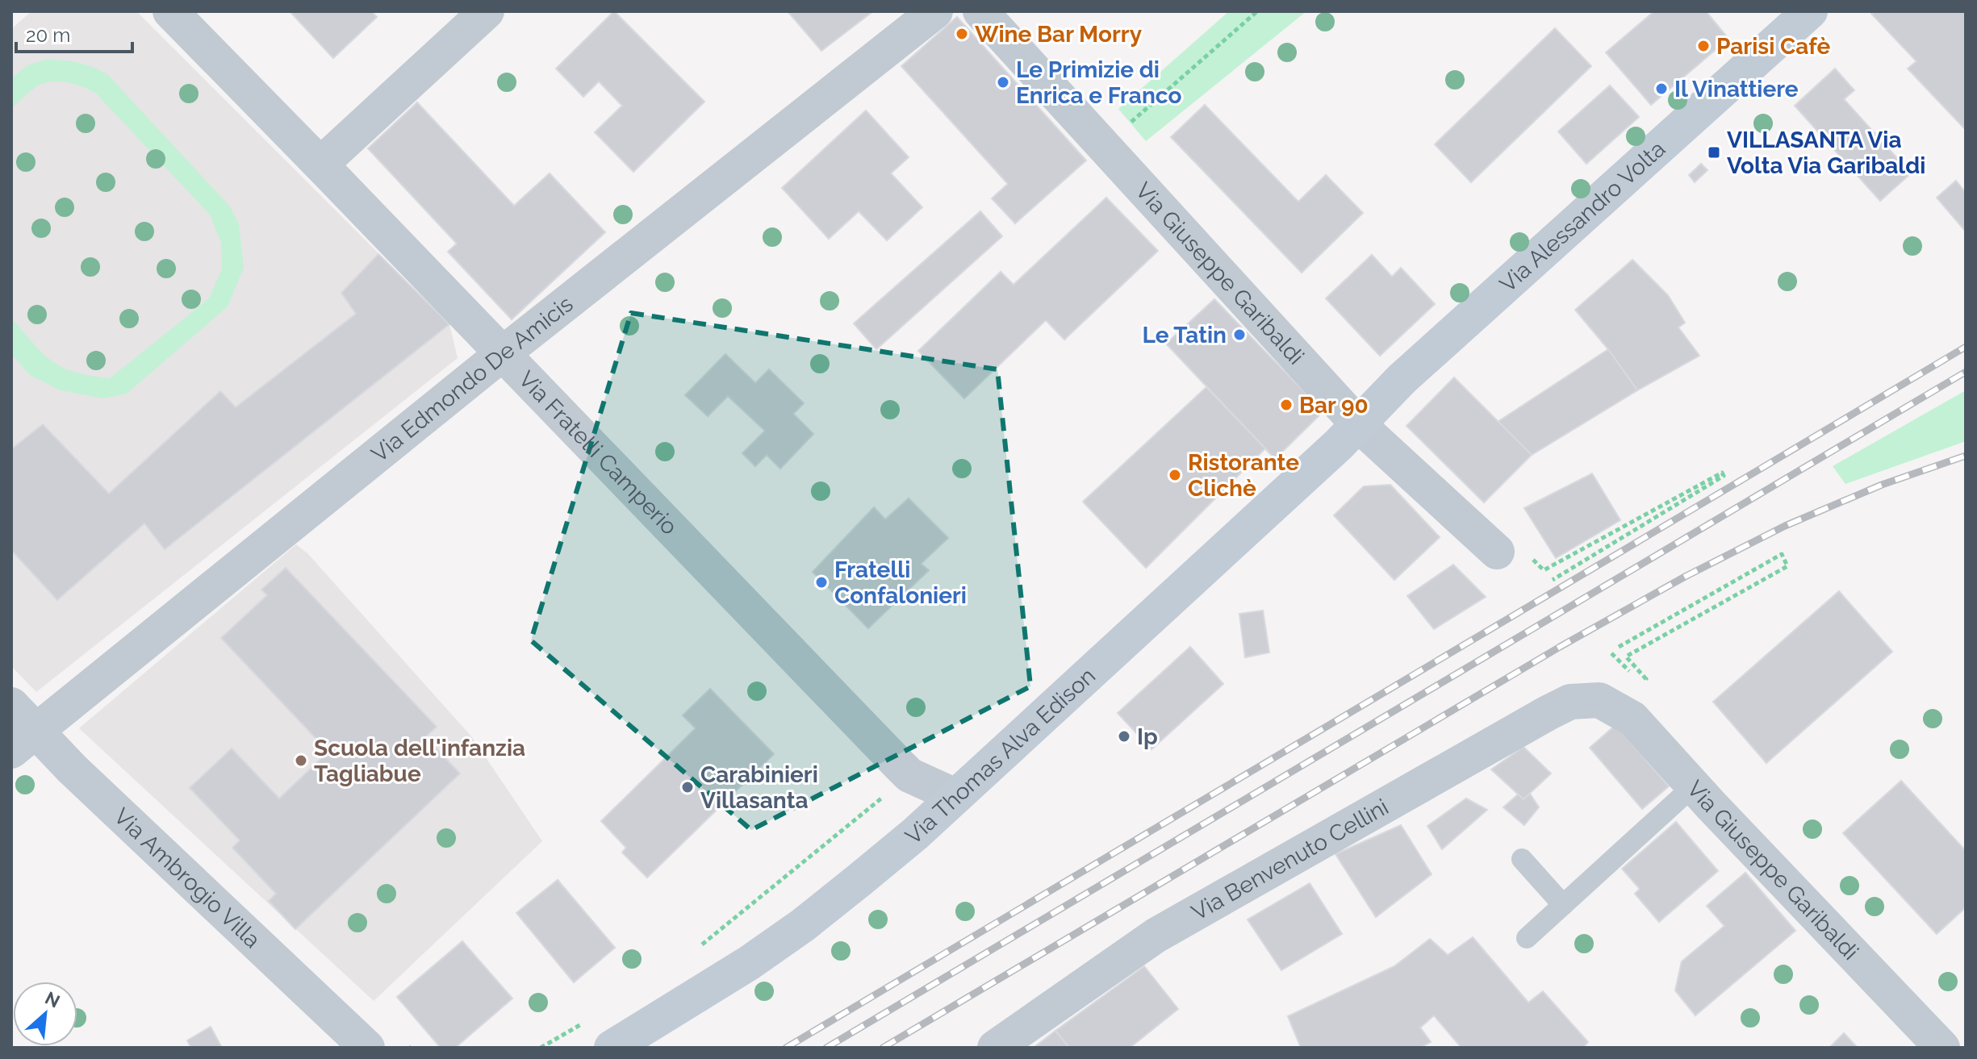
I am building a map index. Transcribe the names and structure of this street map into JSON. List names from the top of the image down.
{
  "streets": {
    "main road": ["Via Alessandro Volta", "Via Thomas Alva Edison"],
    "street": [
      "Via Giuseppe Garibaldi",
      "Via Edmondo De Amicis",
      "Via Fratelli Camperio",
      "Via Benvenuto Cellini",
      "Via Ambrogio Villa"
    ]
  },
  "crossings": [
    ["Via Alessandro Volta", "Via Giuseppe Garibaldi"],
    ["Via Alessandro Volta", "Via Thomas Alva Edison"],
    ["Via Giuseppe Garibaldi", "Via Thomas Alva Edison"],
    ["Via Giuseppe Garibaldi", "Via Benvenuto Cellini"],
    ["Via Edmondo De Amicis", "Via Fratelli Camperio"],
    ["Via Edmondo De Amicis", "Via Ambrogio Villa"],
    ["Via Fratelli Camperio", "Via Thomas Alva Edison"]
  ],
  "places": {
    "other": [
      "Wine Bar Morry",
      "Parisi Cafè",
      "Le Primizie di Enrica e Franco",
      "Il Vinattiere",
      "Le Tatin",
      "Bar 90",
      "Ristorante Clichè",
      "Fratelli Confalonieri",
      "Ip",
      "Scuola dell'infanzia Tagliabue",
      "Carabinieri Villasanta"
    ],
    "transit": ["VILLASANTA Via Volta Via Garibaldi"]
  },
  "scale_bar": "20 m",
  "north": "top right"
}
